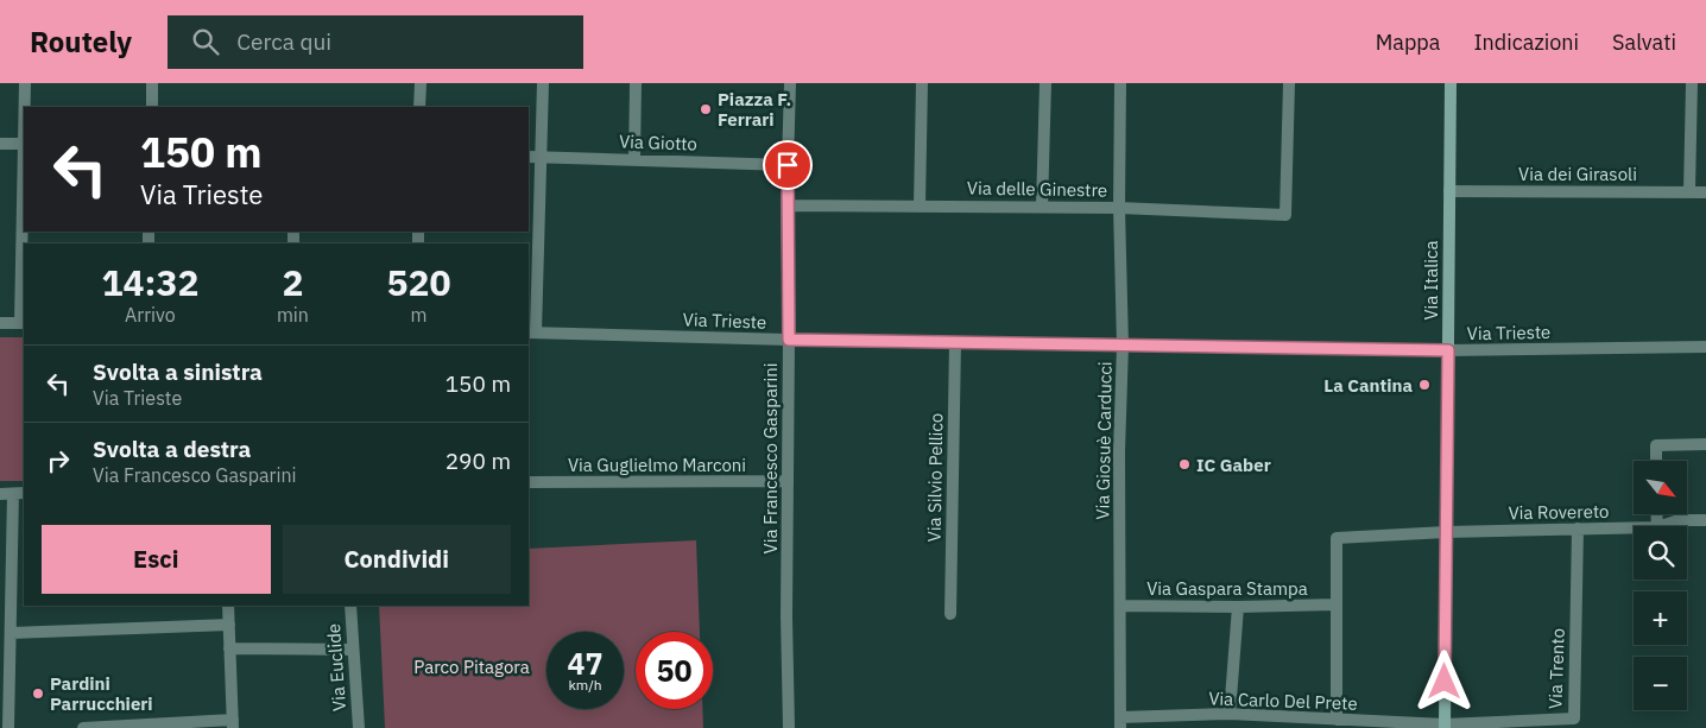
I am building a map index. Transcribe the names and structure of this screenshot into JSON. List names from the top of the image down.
{
  "streets": {
    "main road": ["Via Italica"],
    "street": [
      "Via Giotto",
      "Via dei Girasoli",
      "Via delle Ginestre",
      "Via Trieste",
      "Via Giosuè Carducci",
      "Via Francesco Gasparini",
      "Via Guglielmo Marconi",
      "Via Silvio Pellico",
      "Via Rovereto",
      "Via Gaspara Stampa",
      "Via Euclide",
      "Via Trento",
      "Via Carlo Del Prete"
    ]
  },
  "crossings": [
    ["Via Giotto", "Via Francesco Gasparini"],
    ["Via dei Girasoli", "Via Italica"],
    ["Via delle Ginestre", "Via Giosuè Carducci"],
    ["Via delle Ginestre", "Via Francesco Gasparini"],
    ["Via Italica", "Via Trieste"],
    ["Via Italica", "Via Rovereto"],
    ["Via Italica", "Via Trento"],
    ["Via Italica", "Via Carlo Del Prete"],
    ["Via Trieste", "Via Giosuè Carducci"],
    ["Via Trieste", "Via Francesco Gasparini"],
    ["Via Trieste", "Via Silvio Pellico"],
    ["Via Giosuè Carducci", "Via Gaspara Stampa"],
    ["Via Giosuè Carducci", "Via Carlo Del Prete"],
    ["Via Francesco Gasparini", "Via Guglielmo Marconi"],
    ["Via Rovereto", "Via Gaspara Stampa"],
    ["Via Rovereto", "Via Trento"],
    ["Via Trento", "Via Carlo Del Prete"]
  ],
  "parks": ["Parco Pitagora"],
  "places": [
    "Piazza F. Ferrari",
    "La Cantina",
    "IC Gaber",
    "Pardini Parrucchieri"
  ],
  "north": "bottom right",
  "page": {
    "header": "Routely",
    "search": "Cerca qui",
    "nav": ["Mappa", "Indicazioni", "Salvati"],
    "turn": ["150 m", "Via Trieste"],
    "eta": [
      "14:32",
      "Arrivo",
      "2",
      "min",
      "520",
      "m"
    ],
    "list": [
      {
        "name": "Svolta a sinistra",
        "note": "Via Trieste",
        "value": "150 m"
      },
      {
        "name": "Svolta a destra",
        "note": "Via Francesco Gasparini",
        "value": "290 m"
      }
    ],
    "map_buttons": ["+", "−"],
    "buttons": ["Esci", "Condividi"],
    "speed": "47 km/h",
    "limit": "50"
  }
}
